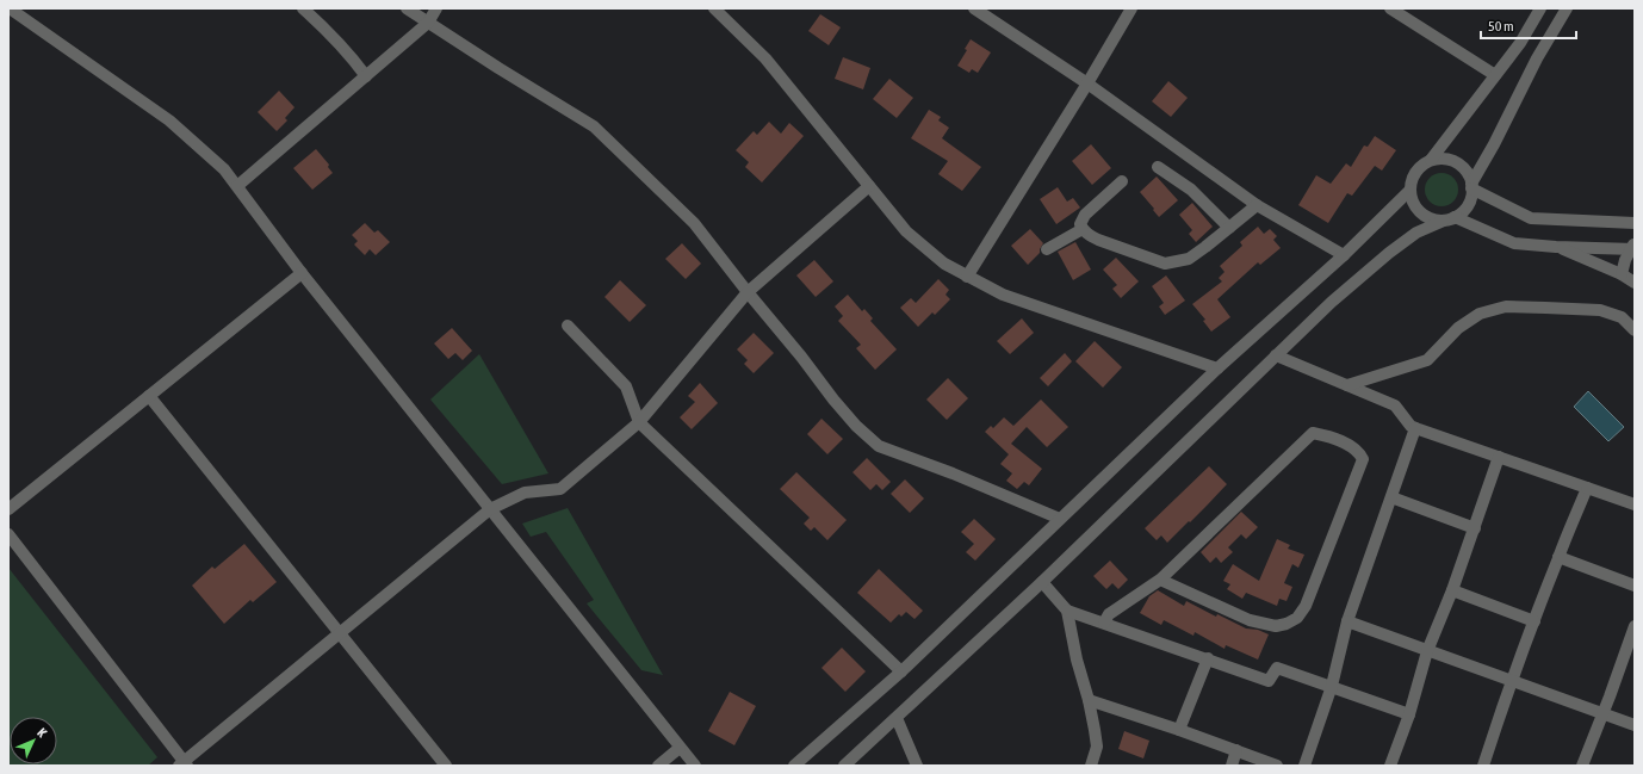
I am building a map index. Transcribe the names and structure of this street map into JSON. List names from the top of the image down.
{
  "scale_bar": "50 m",
  "north": "top right"
}
